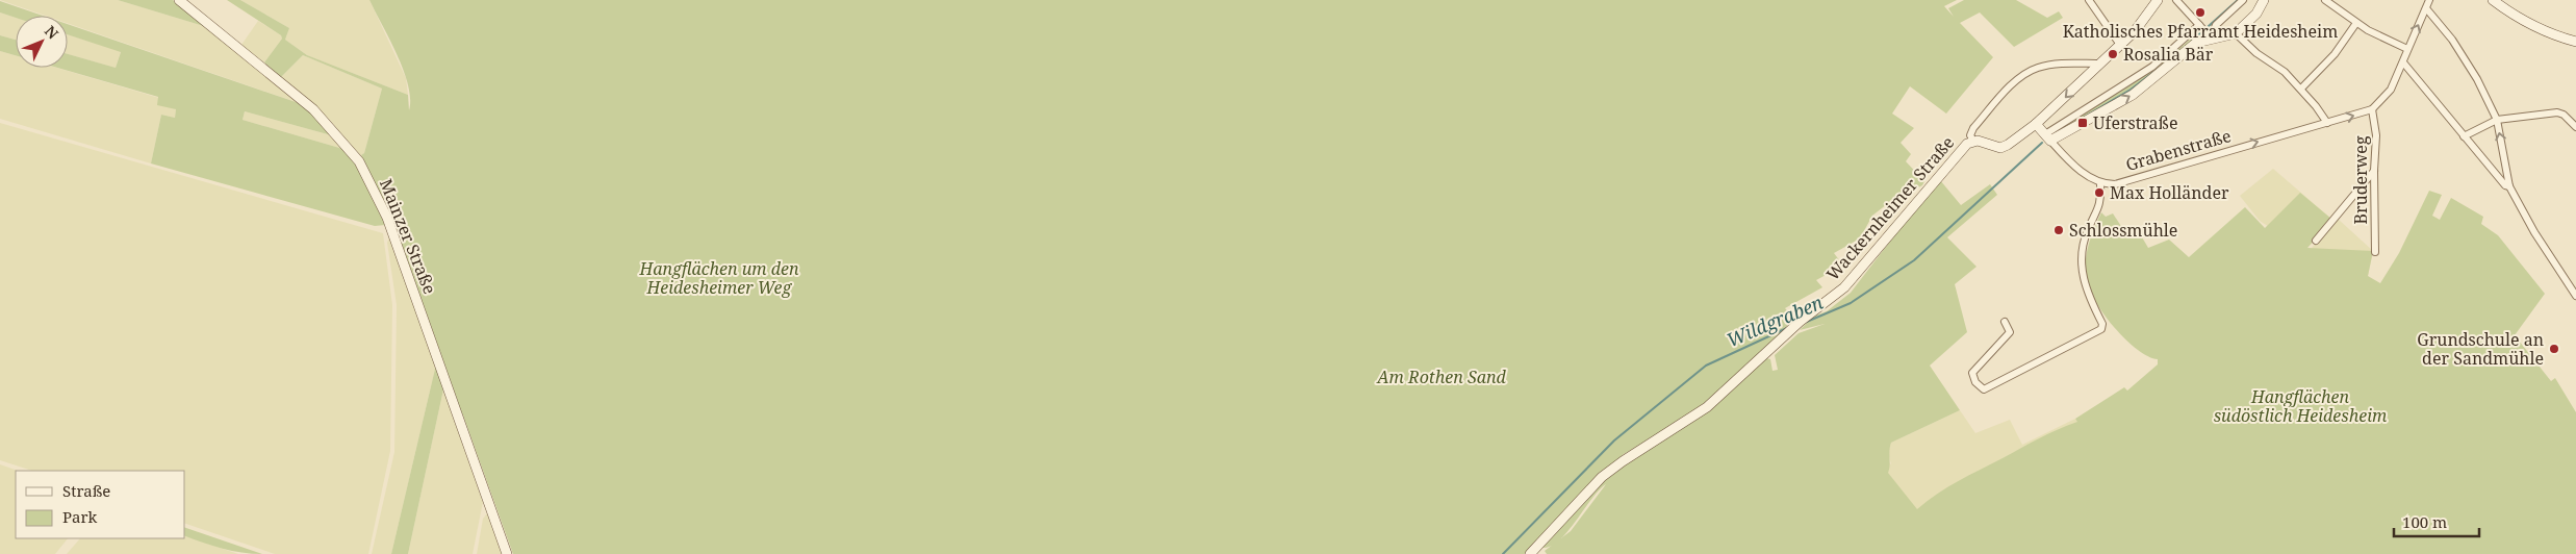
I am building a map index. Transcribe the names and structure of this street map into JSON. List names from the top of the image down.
{
  "streets": {
    "street": [
      "Grabenstraße",
      "Bruderweg",
      "Wackernheimer Straße",
      "Mainzer Straße"
    ]
  },
  "crossings": [
    ["Grabenstraße", "Bruderweg"]
  ],
  "one_way": ["Grabenstraße"],
  "water": ["Wildgraben"],
  "parks": ["Hangflächen um den Heidesheimer Weg", "Am Rothen Sand", "Hangflächen südöstlich Heidesheim"],
  "places": {
    "other": [
      "Katholisches Pfarramt Heidesheim",
      "Rosalia Bär",
      "Max Holländer",
      "Schlossmühle",
      "Grundschule an der Sandmühle"
    ],
    "transit": ["Uferstraße"]
  },
  "legend": ["Straße", "Park"],
  "scale_bar": "100 m",
  "north": "top right"
}
